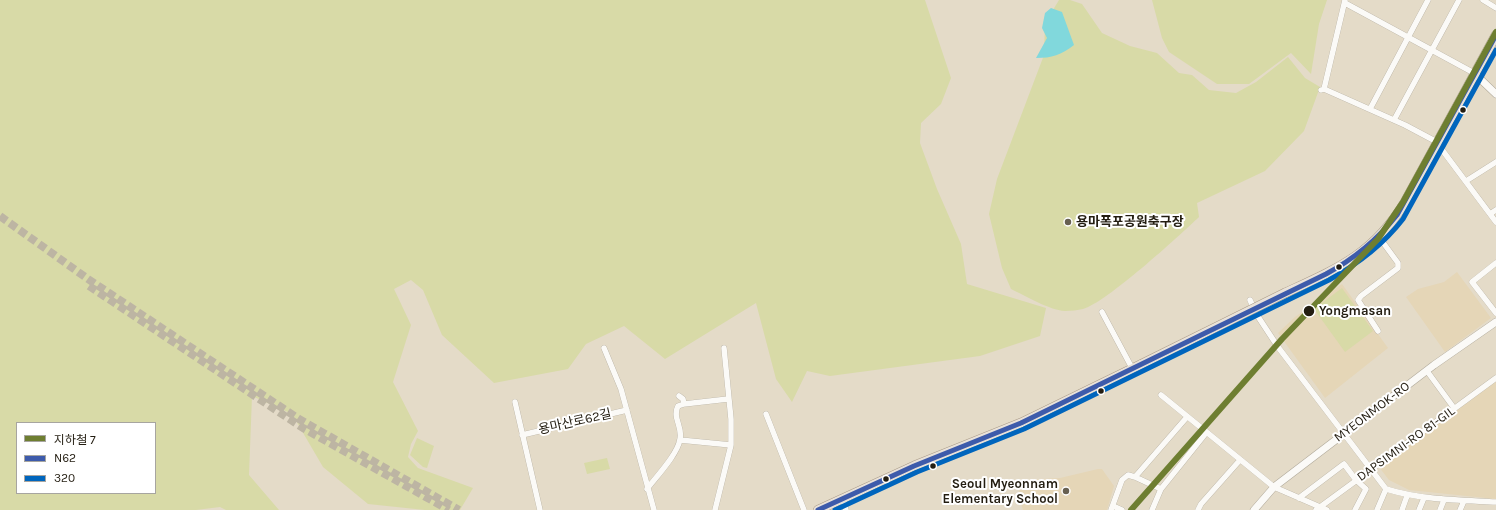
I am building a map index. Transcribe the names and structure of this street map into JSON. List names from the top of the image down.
{
  "streets": {
    "street": ["MYEONMOK-RO", "용마산로62길", "DAPSIMNI-RO 81-GIL"]
  },
  "places": ["용마폭포공원축구장", "Yongmasan", "Seoul Myeonnam Elementary School"],
  "lines": ["metro line 7", "transit line N62", "transit line 320"],
  "legend": ["지하철 7", "N62", "320"]
}
